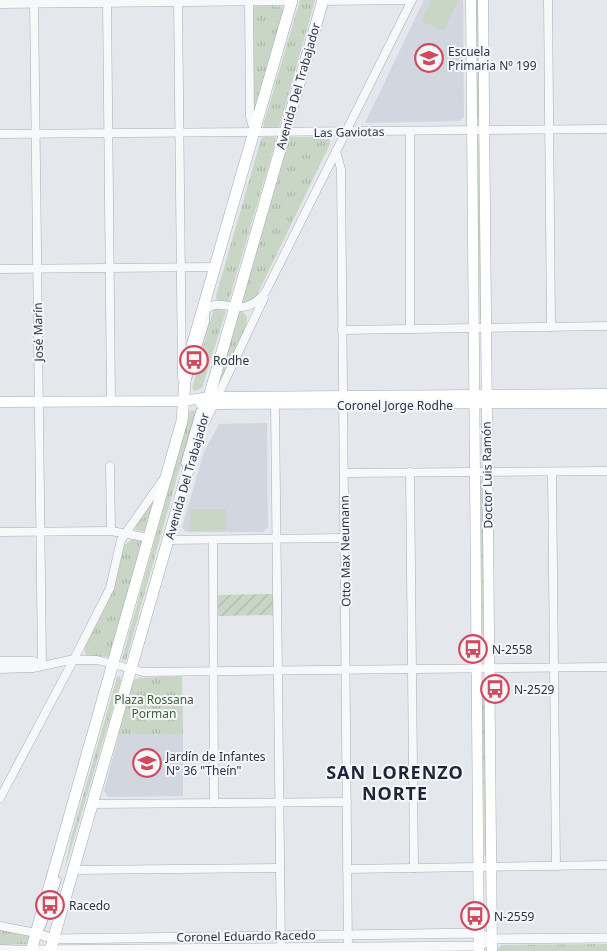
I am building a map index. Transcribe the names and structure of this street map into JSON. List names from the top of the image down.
{
  "streets": {
    "main road": ["Avenida Del Trabajador", "Coronel Jorge Rodhe", "Doctor Luis Ramón"],
    "street": [
      "Las Gaviotas",
      "José Marín",
      "Otto Max Neumann",
      "Coronel Eduardo Racedo"
    ]
  },
  "crossings": [
    ["Avenida Del Trabajador", "Las Gaviotas"],
    ["Avenida Del Trabajador", "Coronel Jorge Rodhe"],
    ["Avenida Del Trabajador", "Coronel Eduardo Racedo"],
    ["Las Gaviotas", "José Marín"],
    ["Las Gaviotas", "Doctor Luis Ramón"],
    ["José Marín", "Coronel Jorge Rodhe"],
    ["Coronel Jorge Rodhe", "Doctor Luis Ramón"],
    ["Coronel Jorge Rodhe", "Otto Max Neumann"],
    ["Doctor Luis Ramón", "Coronel Eduardo Racedo"],
    ["Otto Max Neumann", "Coronel Eduardo Racedo"]
  ],
  "districts": ["SAN LORENZO NORTE"],
  "parks": ["Plaza Rossana Porman"],
  "places": {
    "school or university": ["Escuela Primaria Nº 199", "Jardín de Infantes N° 36 \"Theín\""],
    "bus stop": [
      "Rodhe",
      "N-2558",
      "N-2529",
      "Racedo",
      "N-2559"
    ]
  }
}
